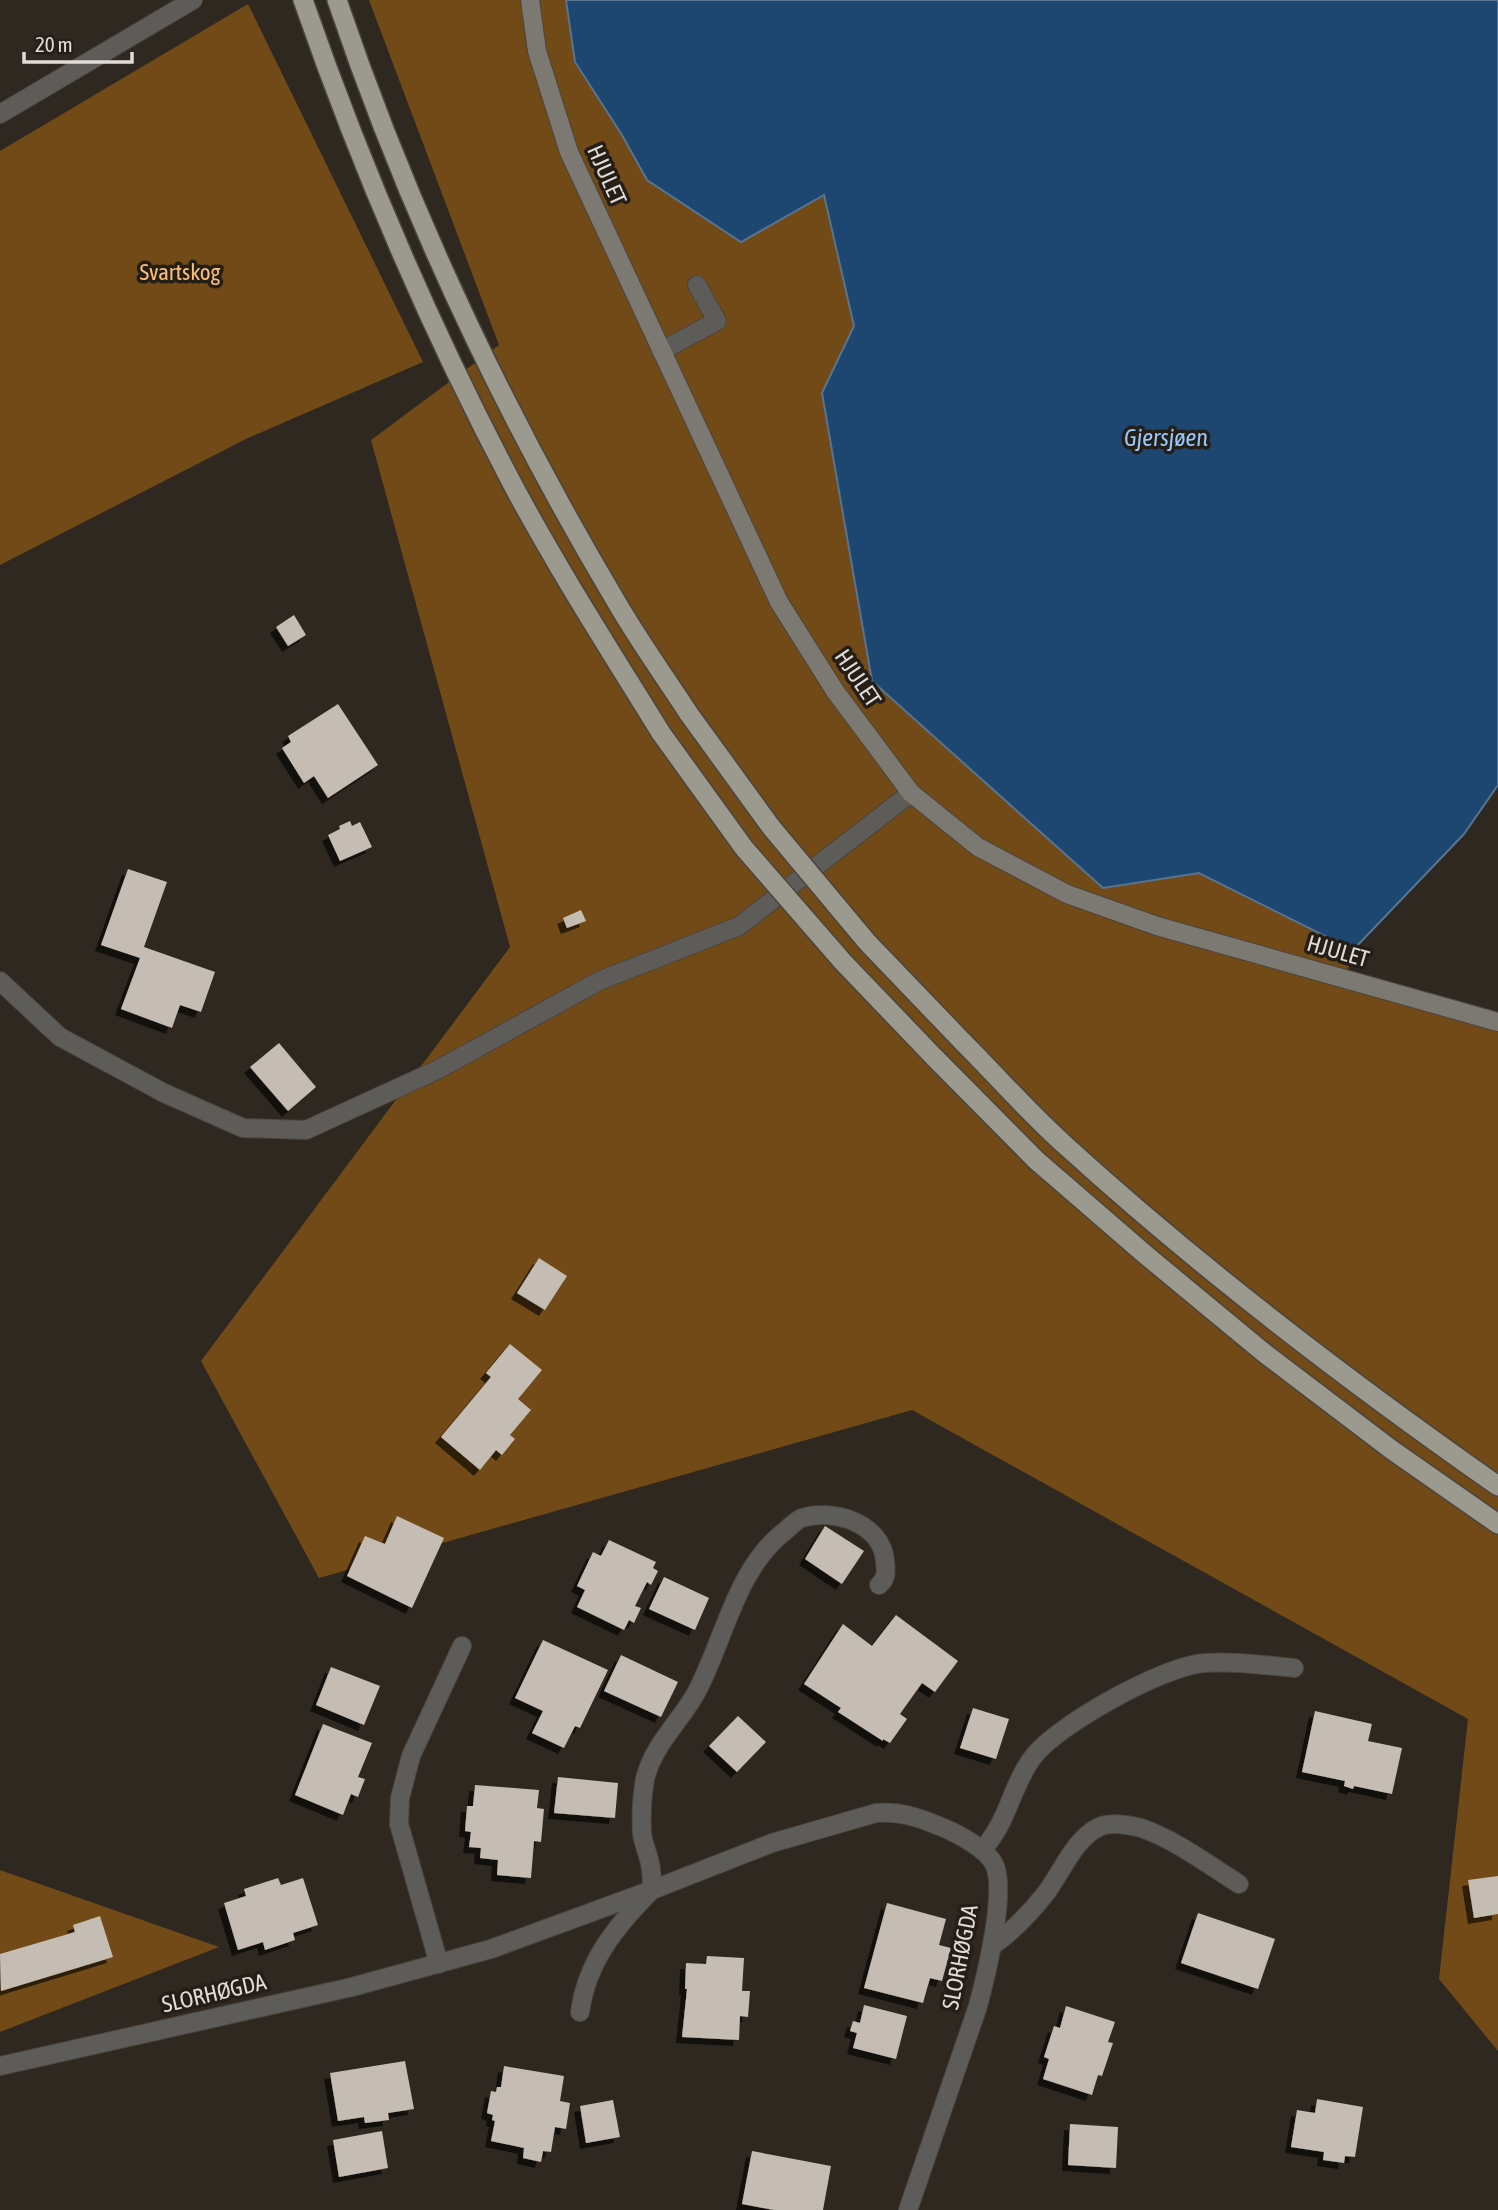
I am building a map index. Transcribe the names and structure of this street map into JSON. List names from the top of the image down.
{
  "streets": {
    "main road": ["HJULET"],
    "street": ["SLORHØGDA"]
  },
  "water": ["Gjersjøen"],
  "parks": ["Svartskog"],
  "scale_bar": "20 m"
}
